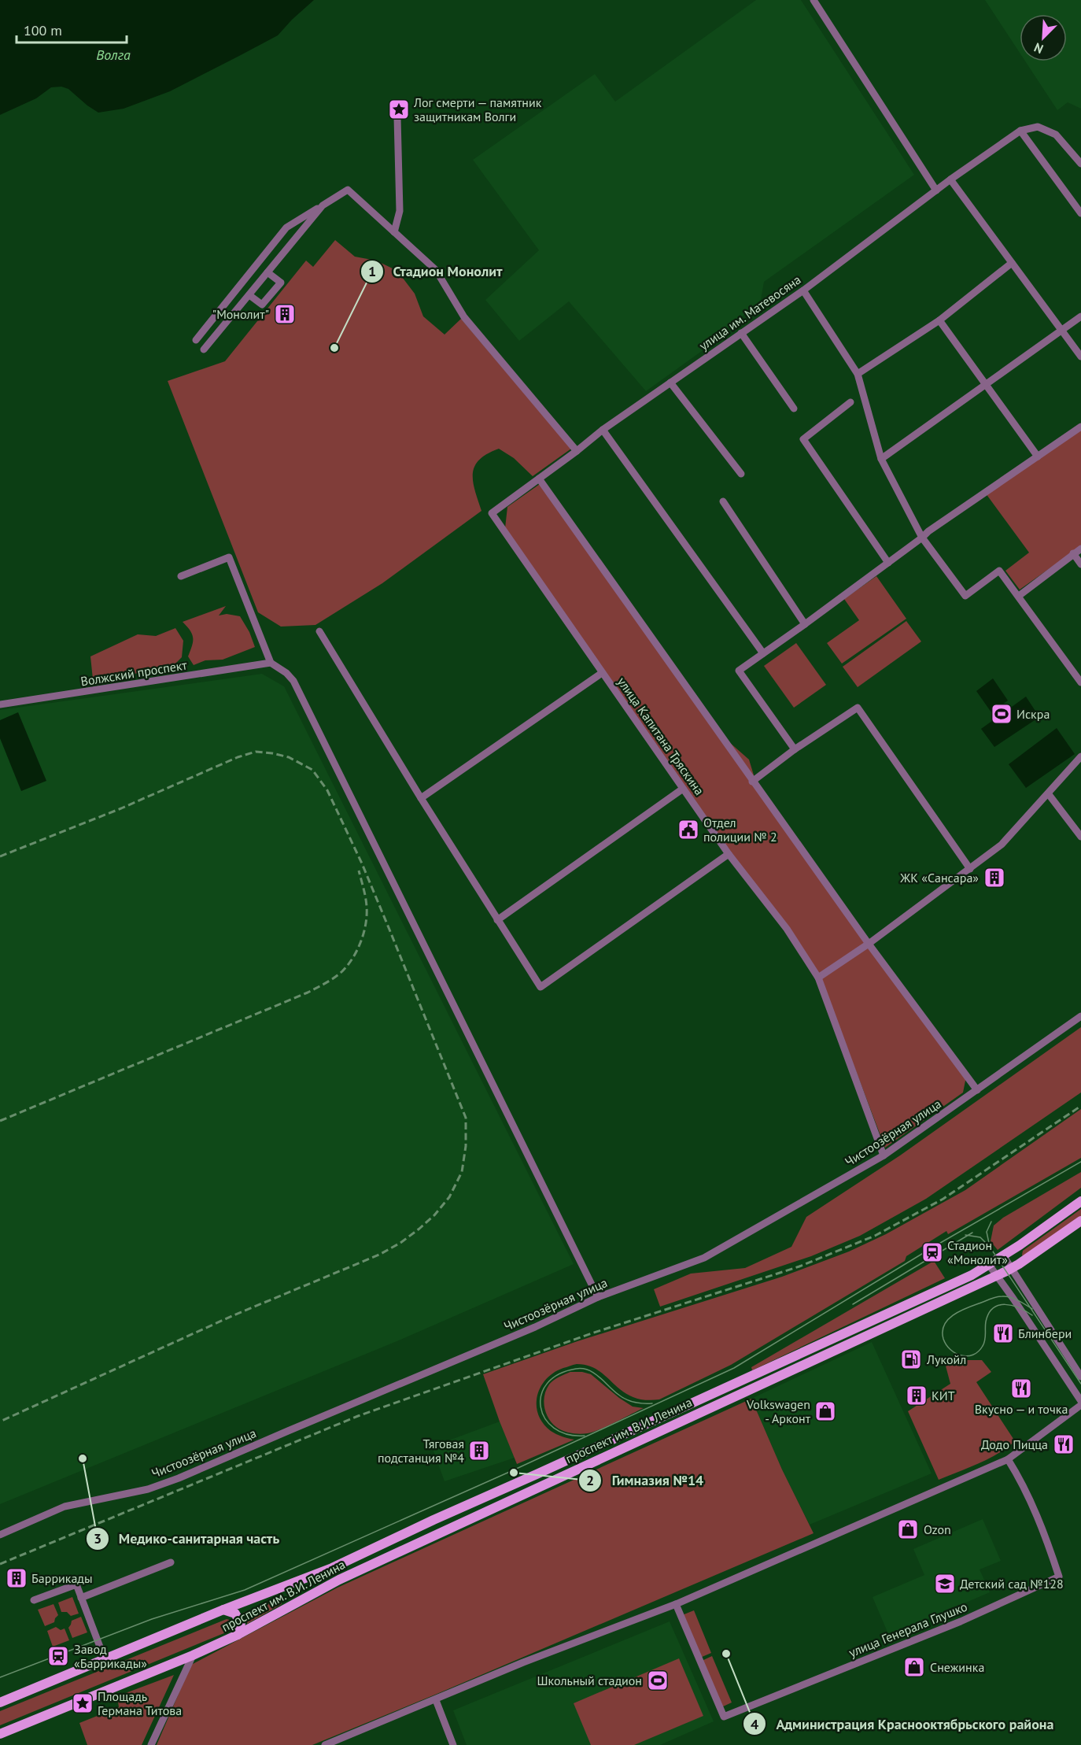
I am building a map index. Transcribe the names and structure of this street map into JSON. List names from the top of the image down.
{
  "streets": {
    "main road": ["проспект им. В.И. Ленина"],
    "street": [
      "улица им. Матевосяна",
      "Волжский проспект",
      "улица Капитана Тряскина",
      "Чистоозёрная улица",
      "улица Генерала Глушко"
    ]
  },
  "crossings": [
    ["улица им. Матевосяна", "улица Капитана Тряскина"],
    ["улица Капитана Тряскина", "Чистоозёрная улица"]
  ],
  "water": ["Волга"],
  "places": {
    "place": ["Лог смерти — памятник защитникам Волги", "Площадь Германа Титова"],
    "building": [
      "\"Монолит\"",
      "ЖК «Сансара»",
      "КИТ",
      "Тяговая подстанция №4",
      "Баррикады"
    ],
    "other": [
      "Стадион Монолит",
      "Медико-санитарная часть",
      "Гимназия №14",
      "Администрация Краснооктябрьского района"
    ],
    "sports": ["Искра", "Школьный стадион"],
    "public building": ["Отдел полиции № 2"],
    "station": ["Стадион «Монолит»", "Завод «Баррикады»"],
    "restaurant": ["Блинбери", "Вкусно — и точка", "Додо Пицца"],
    "fuel station": ["Лукойл"],
    "shop": ["Volkswagen - Арконт", "Ozon", "Снежинка"],
    "school or university": ["Детский сад №128"]
  },
  "scale_bar": "100 m",
  "north": "bottom left"
}
